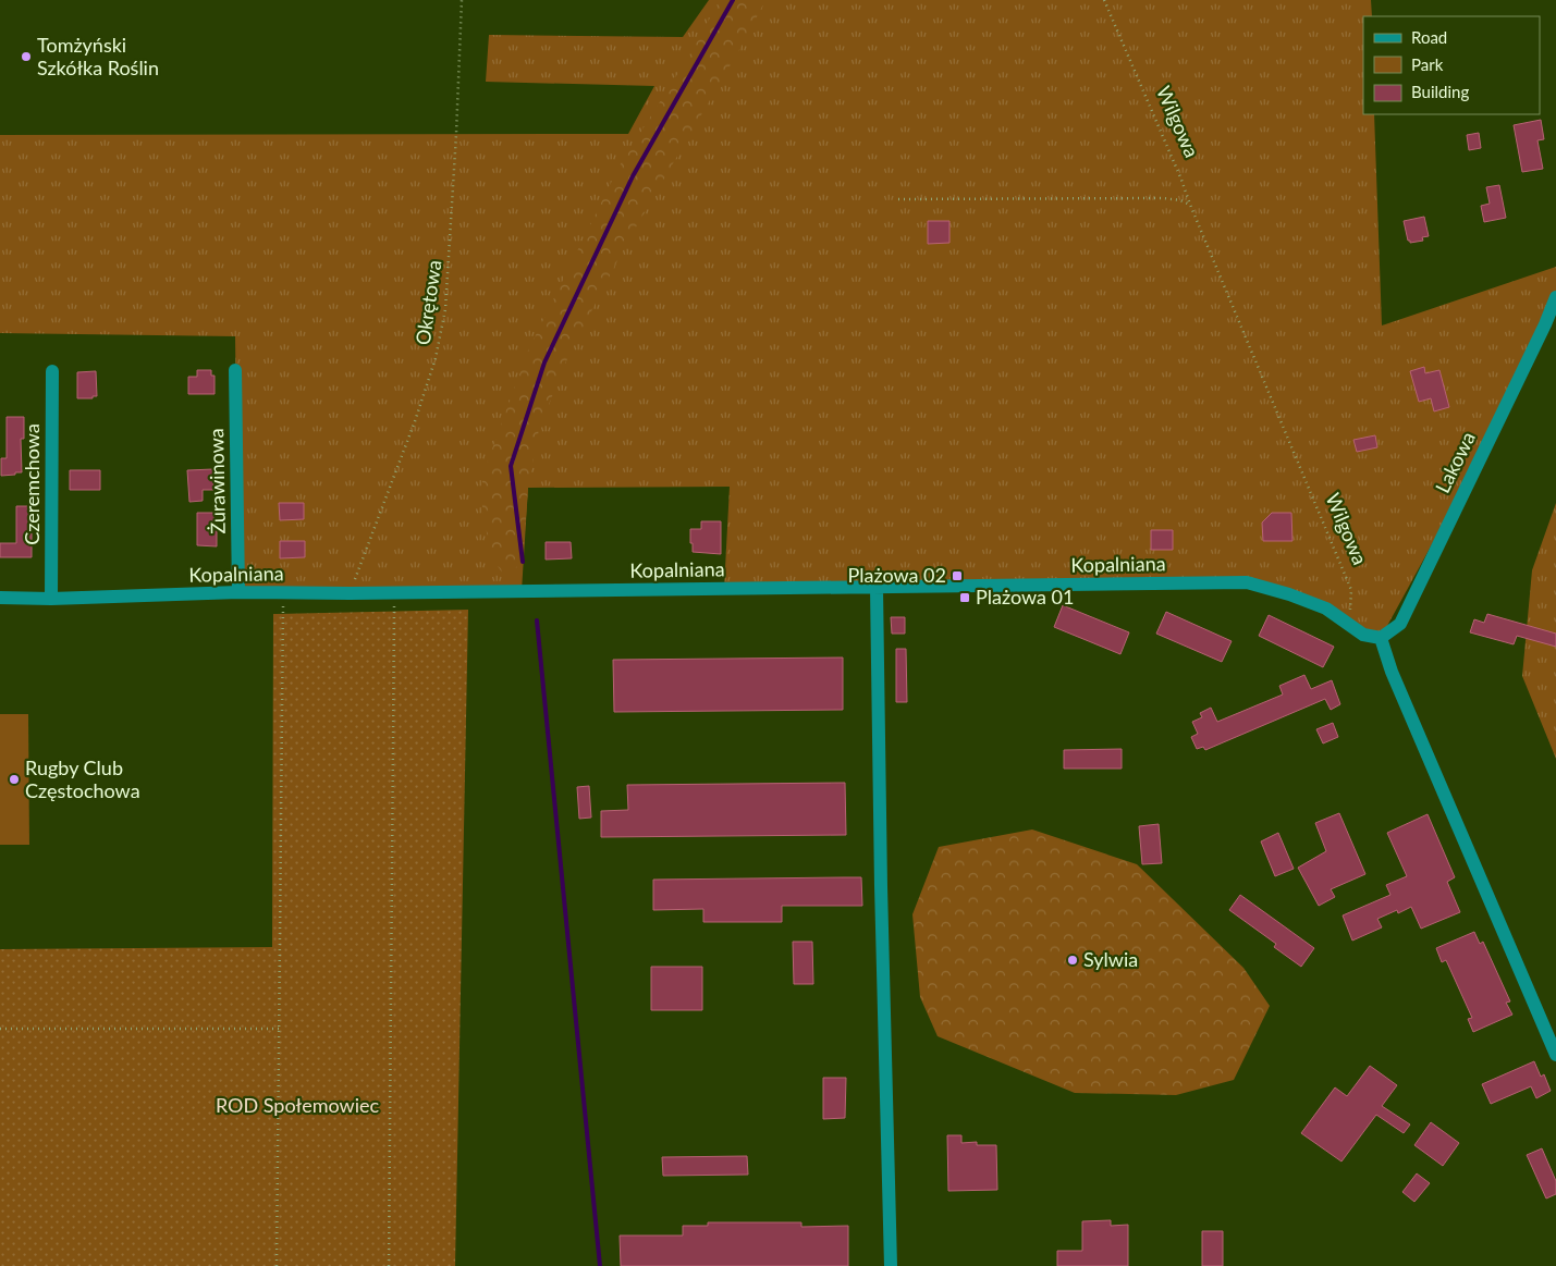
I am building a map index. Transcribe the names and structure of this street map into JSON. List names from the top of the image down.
{
  "streets": {
    "street": [
      "Lakowa",
      "Żurawinowa",
      "Czeremchowa",
      "Kopalniana"
    ],
    "path": ["Wilgowa", "Okrętowa"]
  },
  "crossings": [
    ["Wilgowa", "Kopalniana"],
    ["Okrętowa", "Kopalniana"],
    ["Żurawinowa", "Kopalniana"],
    ["Czeremchowa", "Kopalniana"]
  ],
  "parks": ["ROD Społemowiec"],
  "places": {
    "other": ["Tomżyński Szkółka Roślin", "Rugby Club Częstochowa", "Sylwia"],
    "transit": ["Plażowa 02", "Plażowa 01"]
  },
  "legend": ["Road", "Park", "Building"]
}
